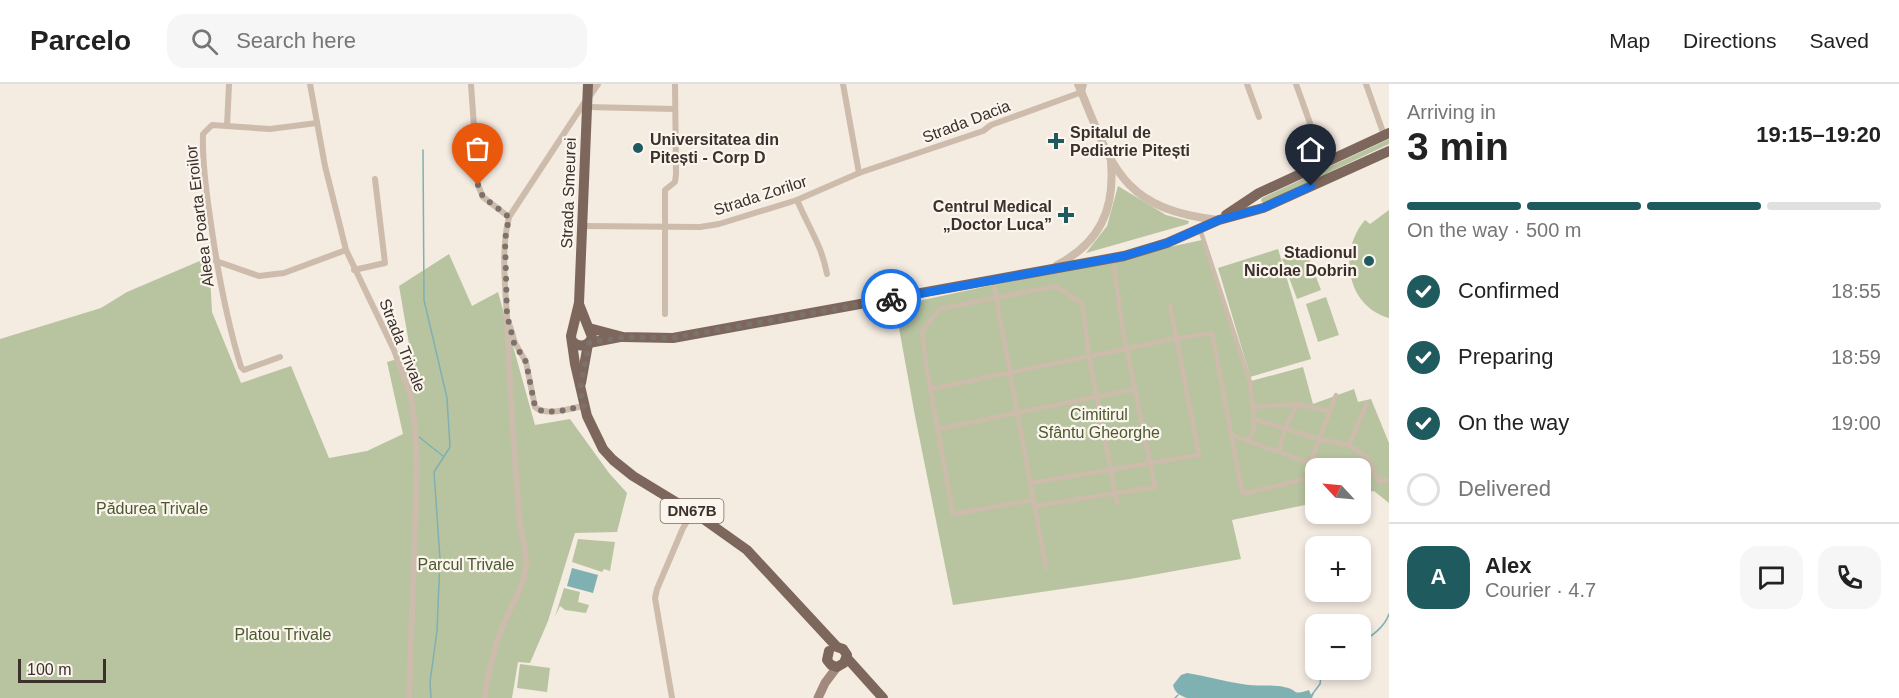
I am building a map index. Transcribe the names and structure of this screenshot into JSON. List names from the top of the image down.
{
  "streets": {
    "main road": ["Strada Smeurei", "DN67B"],
    "street": [
      "Strada Dacia",
      "Strada Zorilor",
      "Aleea Poarta Eroilor",
      "Strada Trivale"
    ]
  },
  "crossings": [
    ["Strada Dacia", "Strada Zorilor"],
    ["Strada Smeurei", "Strada Zorilor"],
    ["Aleea Poarta Eroilor", "Strada Trivale"]
  ],
  "parks": [
    "Cimitirul Sfântu Gheorghe",
    "Pădurea Trivale",
    "Parcul Trivale",
    "Platou Trivale"
  ],
  "places": {
    "health": ["Spitalul de Pediatrie Pitești", "Centrul Medical „Doctor Luca”"],
    "other": ["Universitatea din Pitești - Corp D", "Stadionul Nicolae Dobrin"]
  },
  "scale_bar": "100 m",
  "north": "top left",
  "page": {
    "header": "Parcelo",
    "search": "Search here",
    "nav": ["Map", "Directions", "Saved"],
    "heading": ["3 min", "Arriving in", "19:15–19:20"],
    "panel": ["Alex", "Courier · 4.7"],
    "bar": "On the way · 500 m",
    "list": [
      ["Confirmed", "18:55"],
      ["Preparing", "18:59"],
      ["On the way", "19:00"],
      "Delivered"
    ],
    "map_buttons": ["+", "−"],
    "round": "A",
    "scale": "100 m"
  }
}
